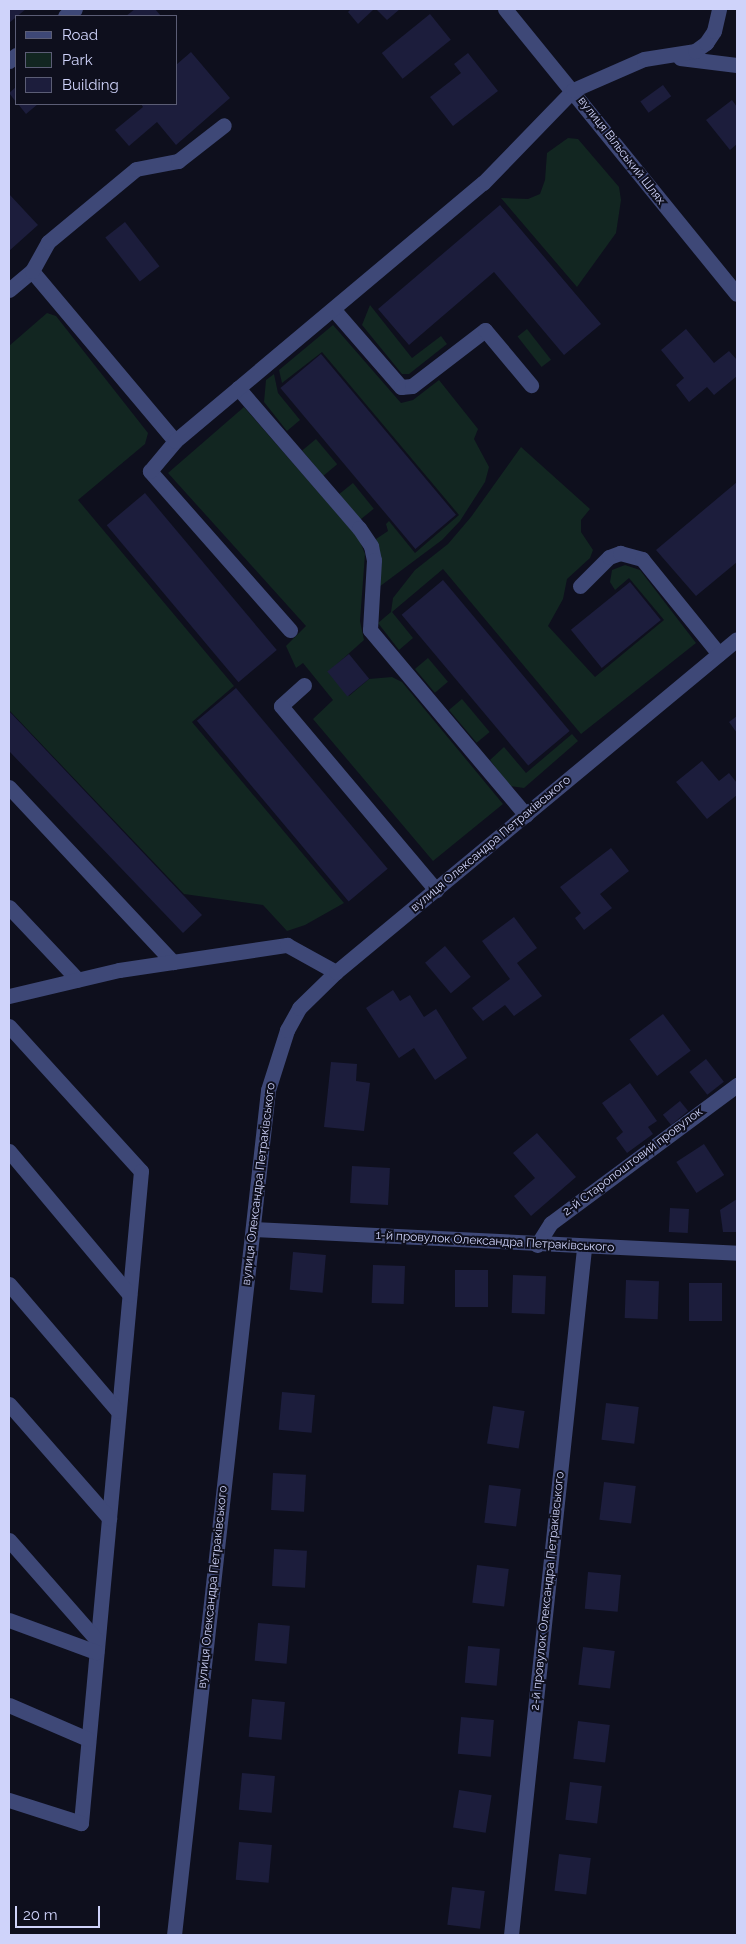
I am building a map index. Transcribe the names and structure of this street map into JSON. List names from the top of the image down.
{
  "streets": {
    "street": [
      "вулиця Вільський Шлях",
      "вулиця Олександра Петраківського",
      "2-й Старопоштовий провулок",
      "1-й провулок Олександра Петраківського",
      "2-й провулок Олександра Петраківського"
    ]
  },
  "crossings": [
    ["вулиця Олександра Петраківського", "1-й провулок Олександра Петраківського"],
    ["2-й Старопоштовий провулок", "1-й провулок Олександра Петраківського"],
    ["1-й провулок Олександра Петраківського", "2-й провулок Олександра Петраківського"]
  ],
  "legend": ["Road", "Park", "Building"],
  "scale_bar": "20 m"
}
